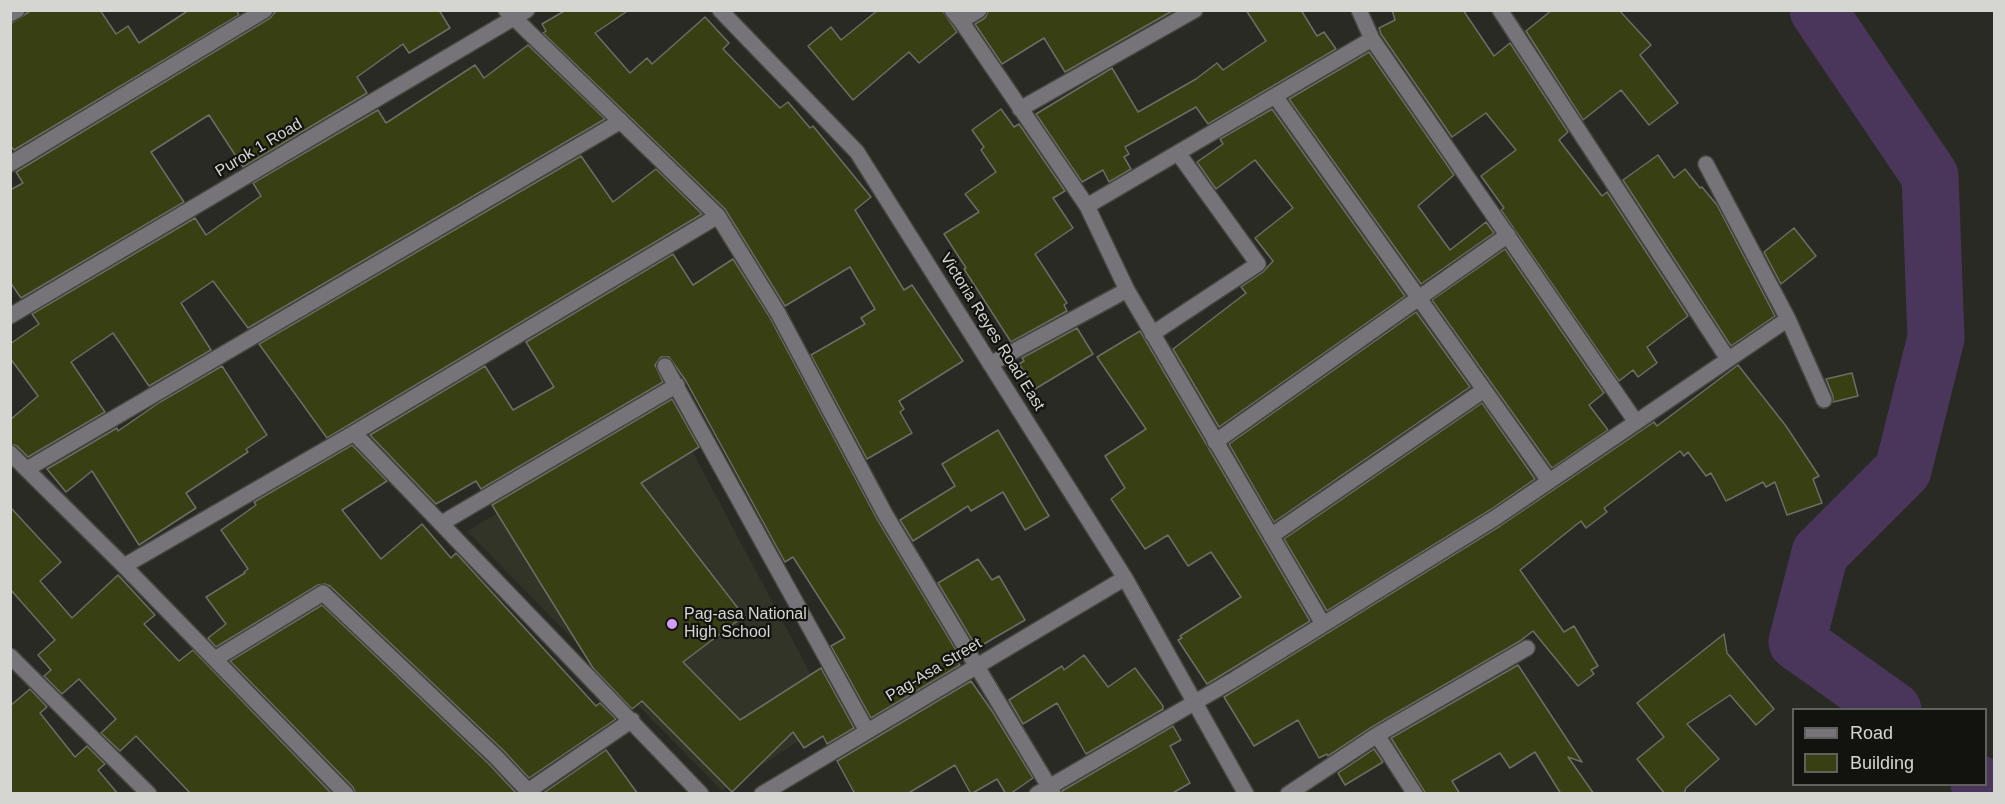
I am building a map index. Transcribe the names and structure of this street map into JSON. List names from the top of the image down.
{
  "streets": {
    "street": ["Purok 1 Road", "Victoria Reyes Road East", "Pag-Asa Street"]
  },
  "crossings": [
    ["Victoria Reyes Road East", "Pag-Asa Street"]
  ],
  "places": ["Pag-asa National High School"],
  "legend": ["Road", "Building"]
}
